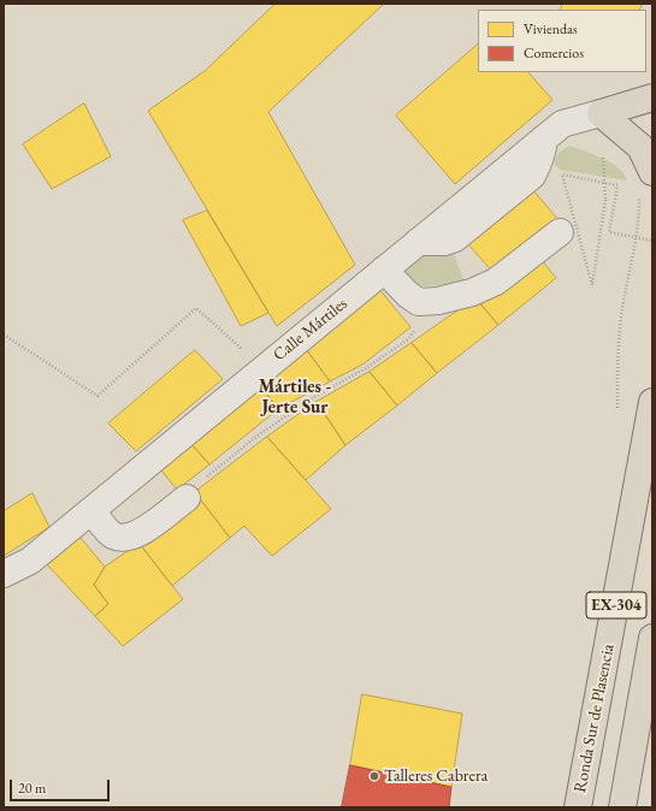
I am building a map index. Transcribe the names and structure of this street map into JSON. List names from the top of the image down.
{
  "streets": {
    "main road": ["EX-304", "Ronda Sur de Plasencia"],
    "street": ["Calle Mártiles"]
  },
  "districts": ["Mártiles - Jerte Sur"],
  "places": ["Talleres Cabrera"],
  "legend": ["Viviendas", "Comercios"],
  "scale_bar": "20 m"
}
